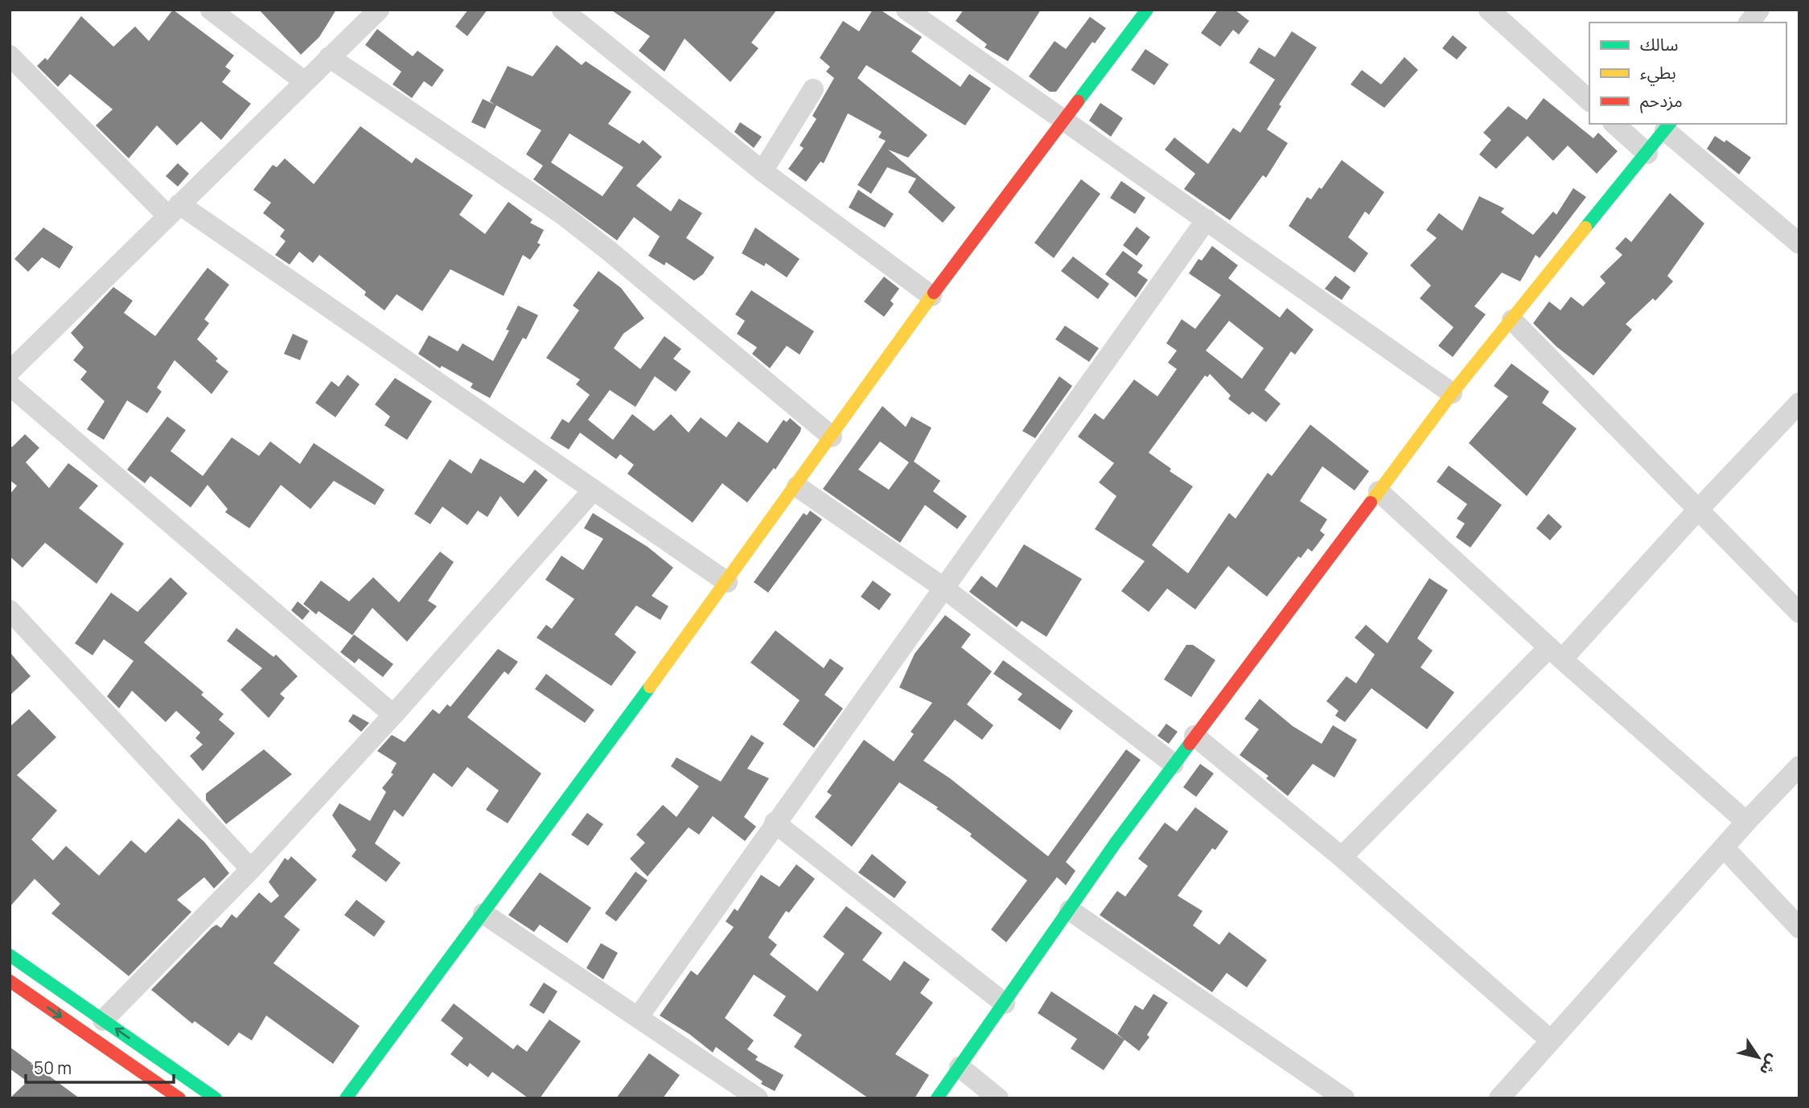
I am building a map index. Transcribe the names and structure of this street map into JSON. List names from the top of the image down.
{
  "legend": ["سالك", "بطيء", "مزدحم"],
  "scale_bar": "50 m",
  "north": "bottom right"
}
